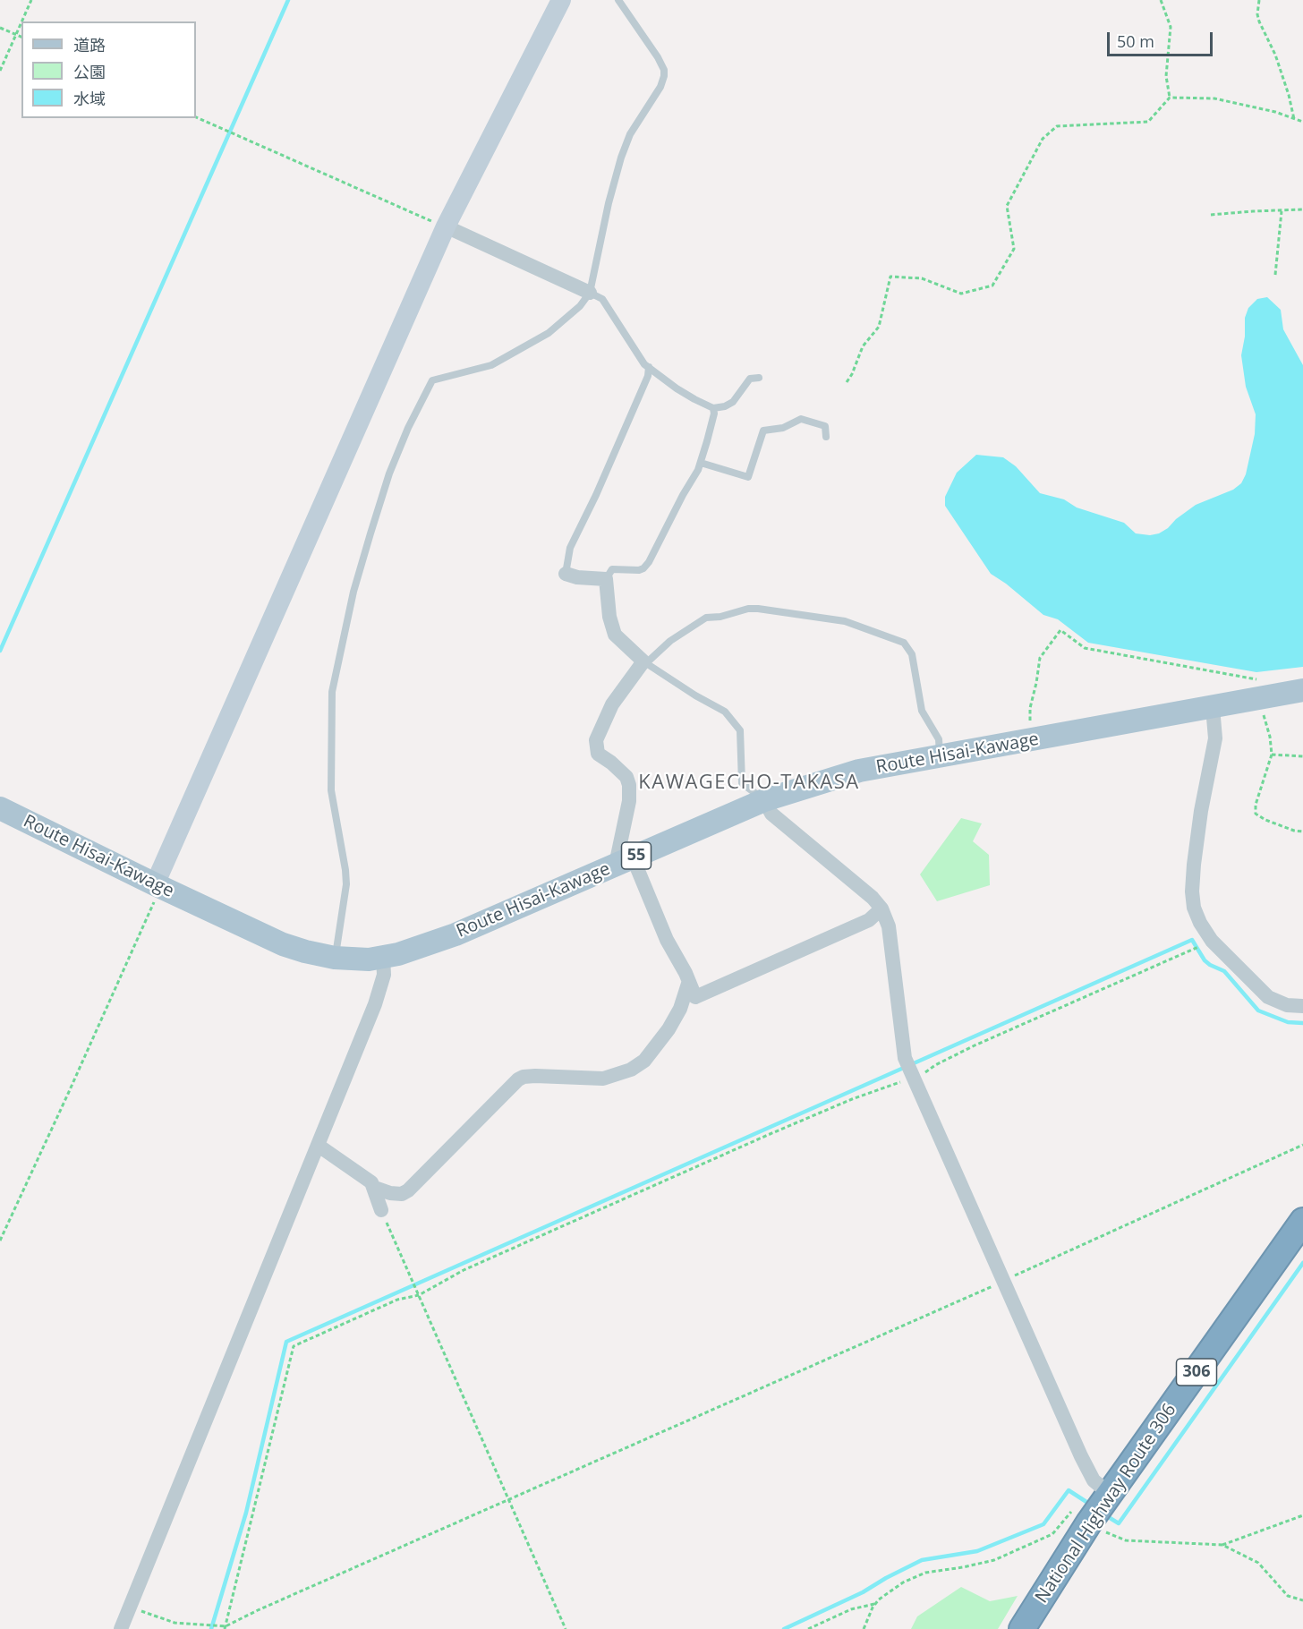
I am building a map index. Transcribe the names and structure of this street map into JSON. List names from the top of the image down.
{
  "streets": {
    "highway": ["306", "National Highway Route 306"],
    "main road": ["Route Hisai-Kawage", "55"]
  },
  "districts": ["KAWAGECHO-TAKASA"],
  "legend": ["道路", "公園", "水域"],
  "scale_bar": "50 m"
}
